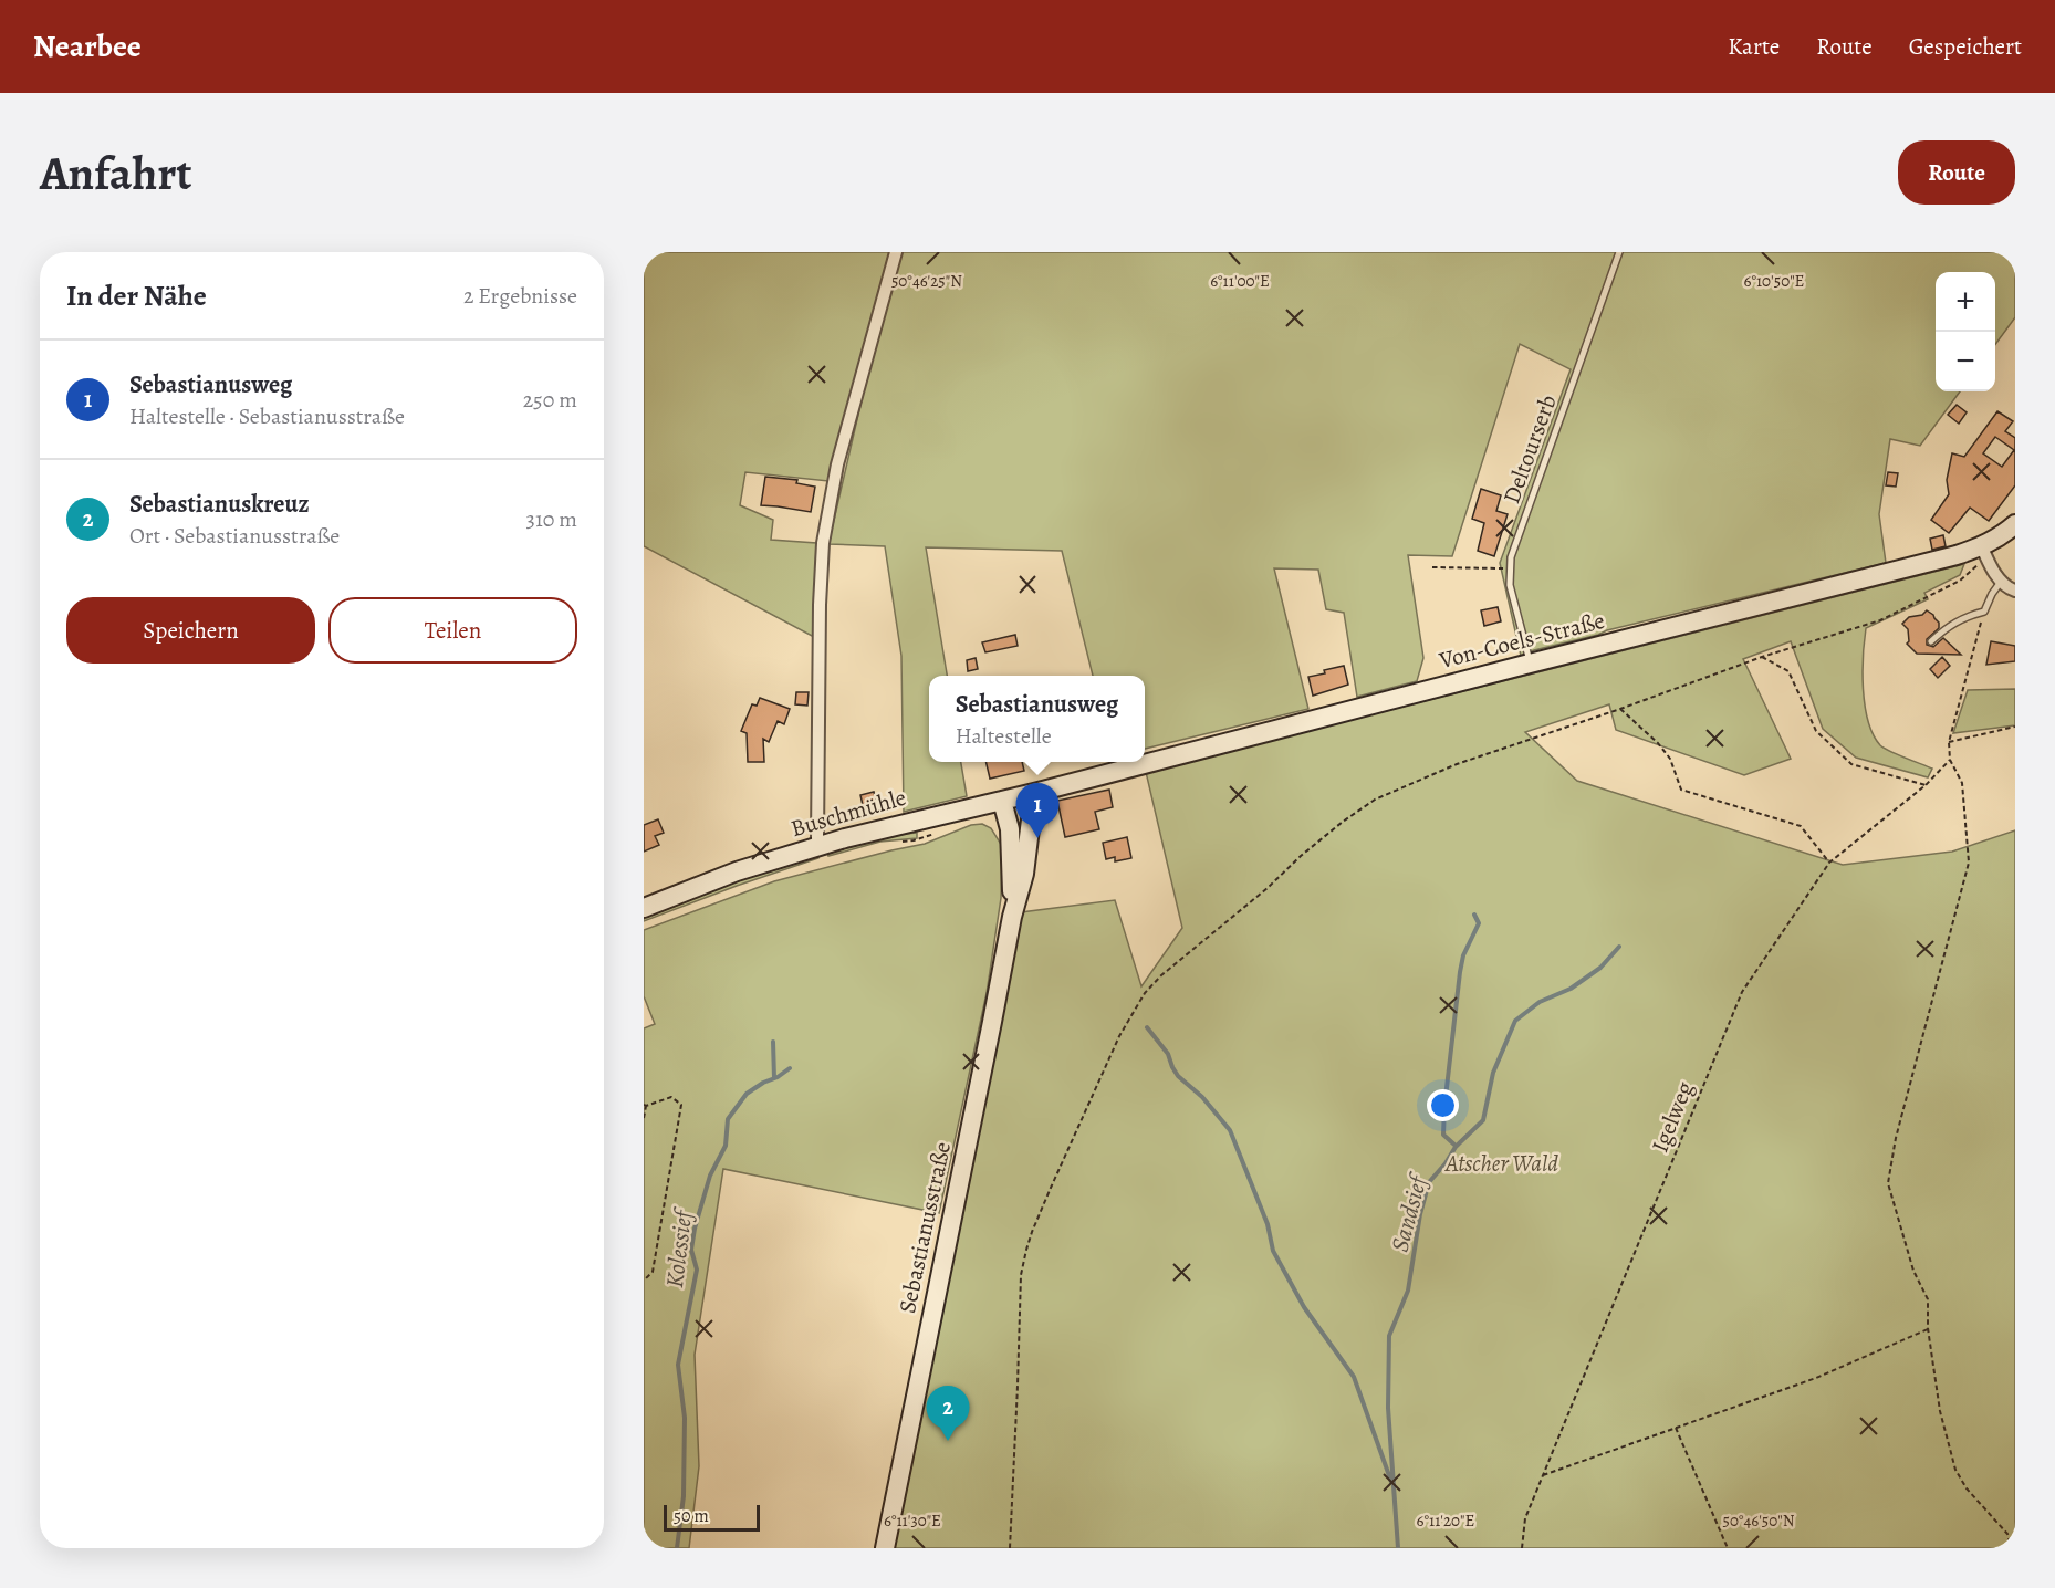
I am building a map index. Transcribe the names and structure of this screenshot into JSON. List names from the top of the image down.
{
  "streets": {
    "main road": ["Von-Coels-Straße", "Buschmühle", "Sebastianusstraße"],
    "lane": ["Deltourserb"],
    "path": ["Igelweg"]
  },
  "crossings": [
    ["Deltourserb", "Von-Coels-Straße"],
    ["Von-Coels-Straße", "Buschmühle"],
    ["Von-Coels-Straße", "Sebastianusstraße"],
    ["Buschmühle", "Sebastianusstraße"]
  ],
  "water": ["Sandsief", "Kolessief"],
  "parks": ["Atscher Wald"],
  "scale_bar": "50 m",
  "page": {
    "header": "Nearbee",
    "nav": ["Karte", "Route", "Gespeichert"],
    "buttons": [
      "Route",
      ["Speichern", "Teilen"]
    ],
    "title": "Anfahrt",
    "heading": ["In der Nähe", "2 Ergebnisse"],
    "map_buttons": ["+", "−"],
    "list": [
      {
        "mark": "1",
        "name": "Sebastianusweg",
        "note": "Haltestelle · Sebastianusstraße",
        "value": "250 m"
      },
      {
        "mark": "2",
        "name": "Sebastianuskreuz",
        "note": "Ort · Sebastianusstraße",
        "value": "310 m"
      }
    ],
    "popup": ["Sebastianusweg", "Haltestelle"],
    "pins": ["1", "2"],
    "scale": "50 m"
  },
  "coordinates": [
    "50°46'25\"N",
    "6°11'00\"E",
    "6°10'50\"E",
    "6°11'30\"E",
    "6°11'20\"E",
    "50°46'50\"N"
  ]
}
